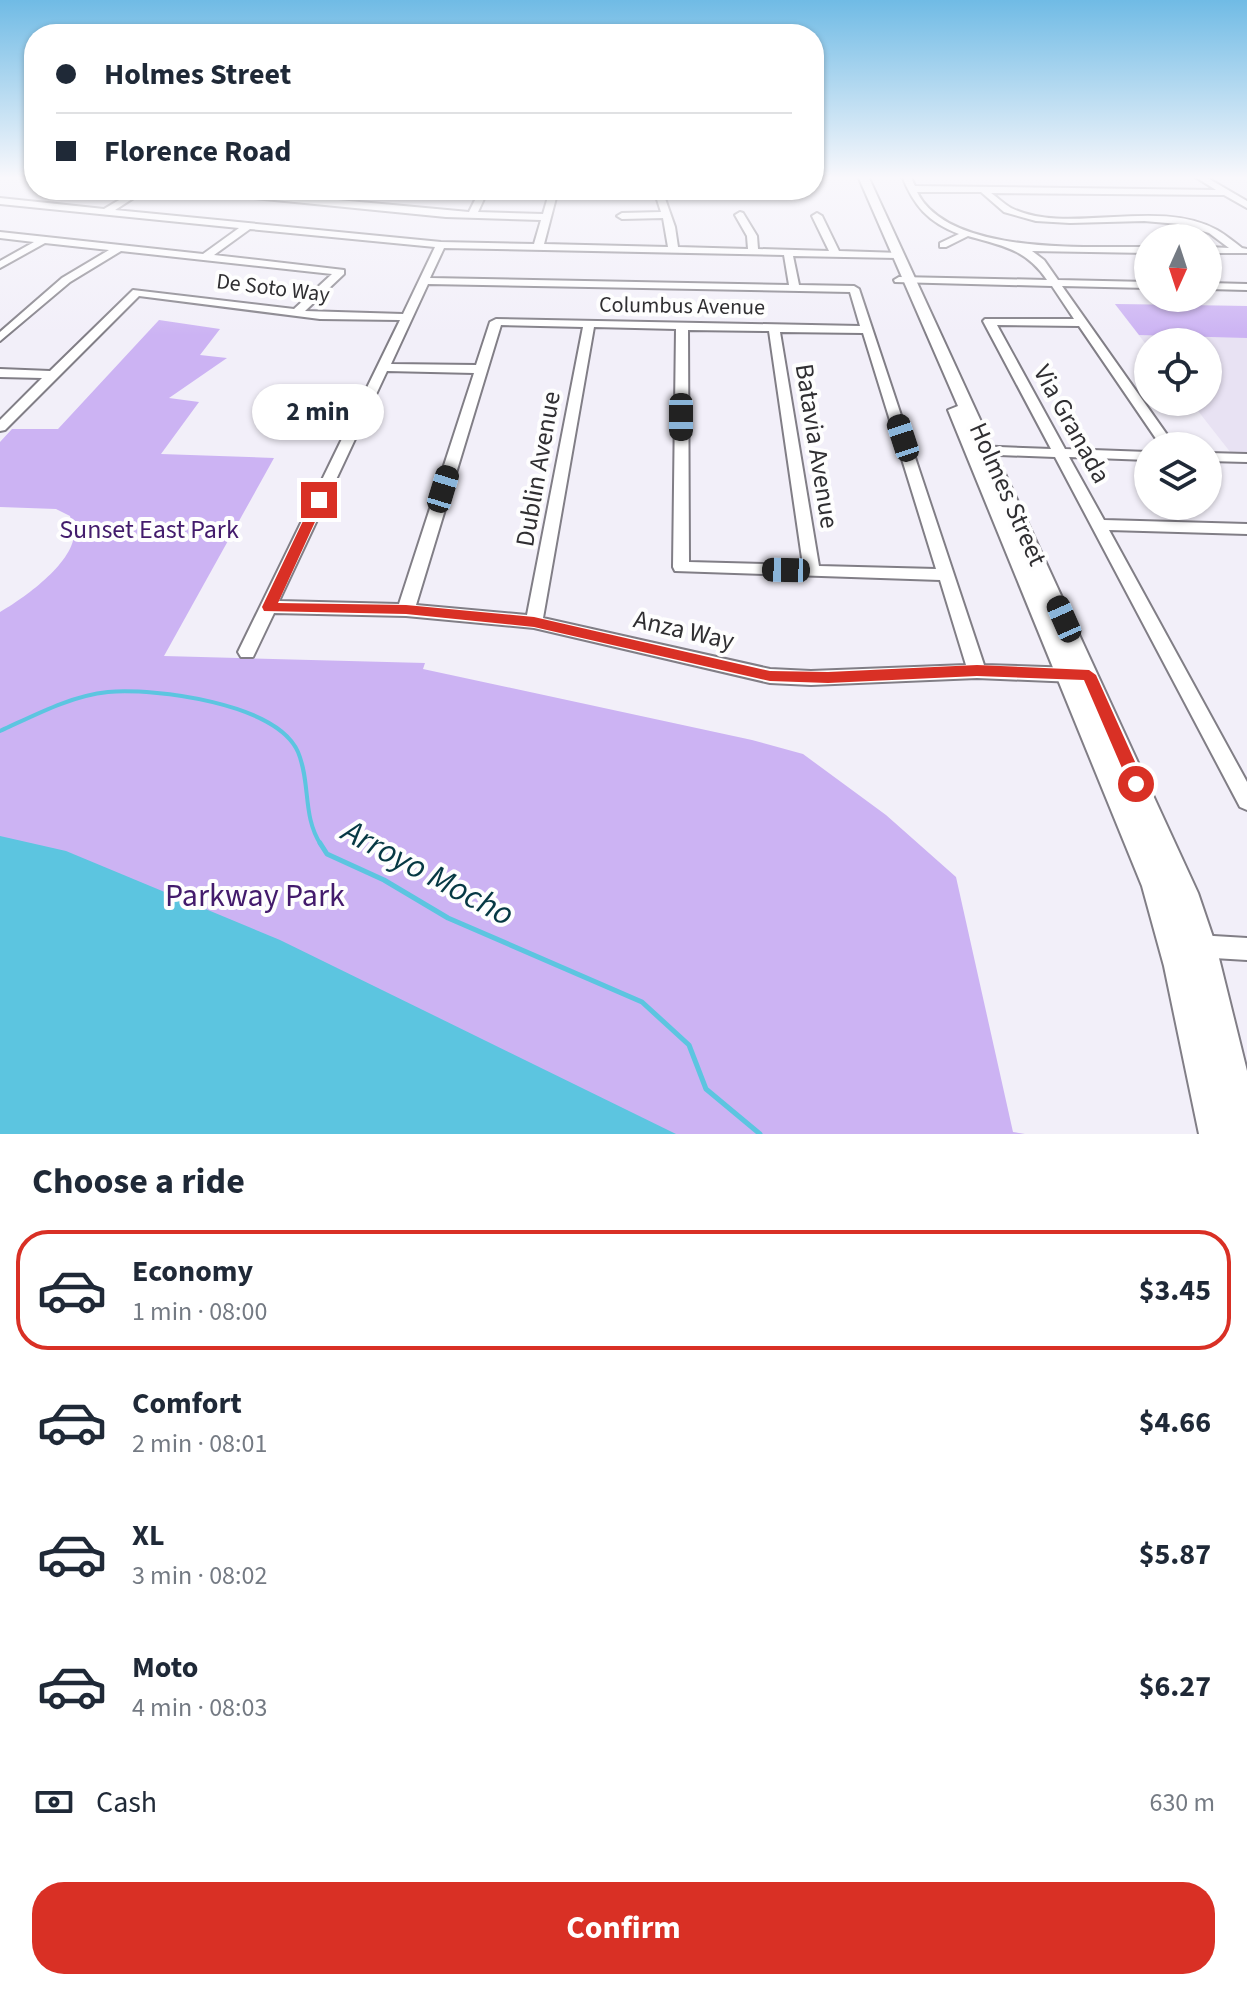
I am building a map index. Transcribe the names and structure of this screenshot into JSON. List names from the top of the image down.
{
  "streets": {
    "main road": ["Holmes Street"],
    "street": [
      "De Soto Way",
      "Columbus Avenue",
      "Via Granada",
      "Batavia Avenue",
      "Dublin Avenue",
      "Anza Way"
    ]
  },
  "crossings": [
    ["Columbus Avenue", "Batavia Avenue"],
    ["Columbus Avenue", "Dublin Avenue"],
    ["Dublin Avenue", "Anza Way"],
    ["Holmes Street", "Anza Way"]
  ],
  "water": ["Arroyo Mocho"],
  "parks": ["Sunset East Park", "Parkway Park"],
  "north": "bottom",
  "page": {
    "banner": ["Holmes Street", "Florence Road"],
    "bubble": "2 min",
    "heading": "Choose a ride",
    "list": [
      {
        "name": "Economy",
        "note": "1 min · 08:00",
        "value": "$3.45"
      },
      {
        "name": "Comfort",
        "note": "2 min · 08:01",
        "value": "$4.66"
      },
      {
        "name": "XL",
        "note": "3 min · 08:02",
        "value": "$5.87"
      },
      {
        "name": "Moto",
        "note": "4 min · 08:03",
        "value": "$6.27"
      }
    ],
    "pay": ["Cash", "630 m"],
    "buttons": "Confirm"
  }
}
